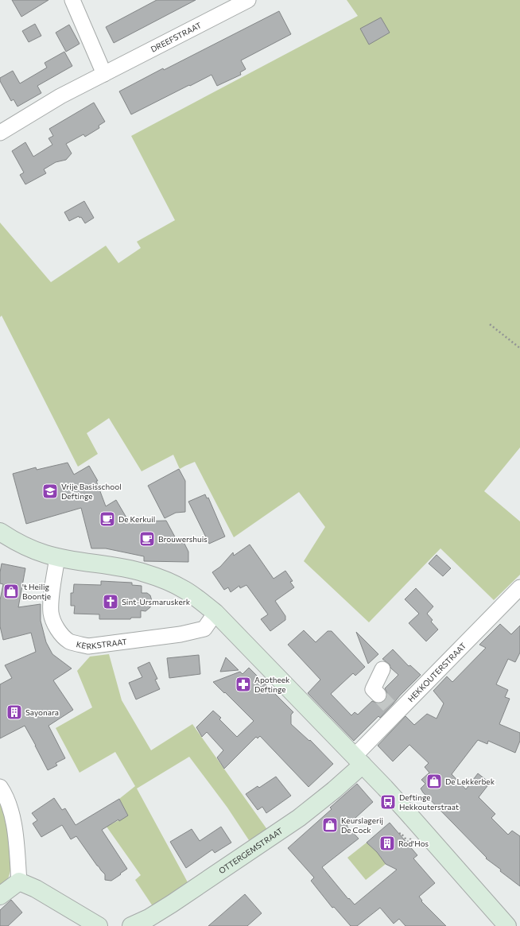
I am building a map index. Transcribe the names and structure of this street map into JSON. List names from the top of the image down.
{
  "streets": {
    "street": [
      "DREEFSTRAAT",
      "KERKSTRAAT",
      "HEKKOUTERSTRAAT",
      "OTTERGEMSTRAAT"
    ]
  },
  "crossings": [
    ["HEKKOUTERSTRAAT", "OTTERGEMSTRAAT"]
  ],
  "places": {
    "school or university": ["Vrije Basisschool Deftinge"],
    "cafe": ["De Kerkuil", "Brouwershuis"],
    "shop": ["'t Heilig Boontje", "De Lekkerbek", "Keurslagerij De Cock"],
    "church": ["Sint-Ursmaruskerk"],
    "pharmacy": ["Apotheek Deftinge"],
    "building": ["Sayonara", "Rod'Hos"],
    "bus stop": ["Deftinge Hekkouterstraat"]
  }
}
